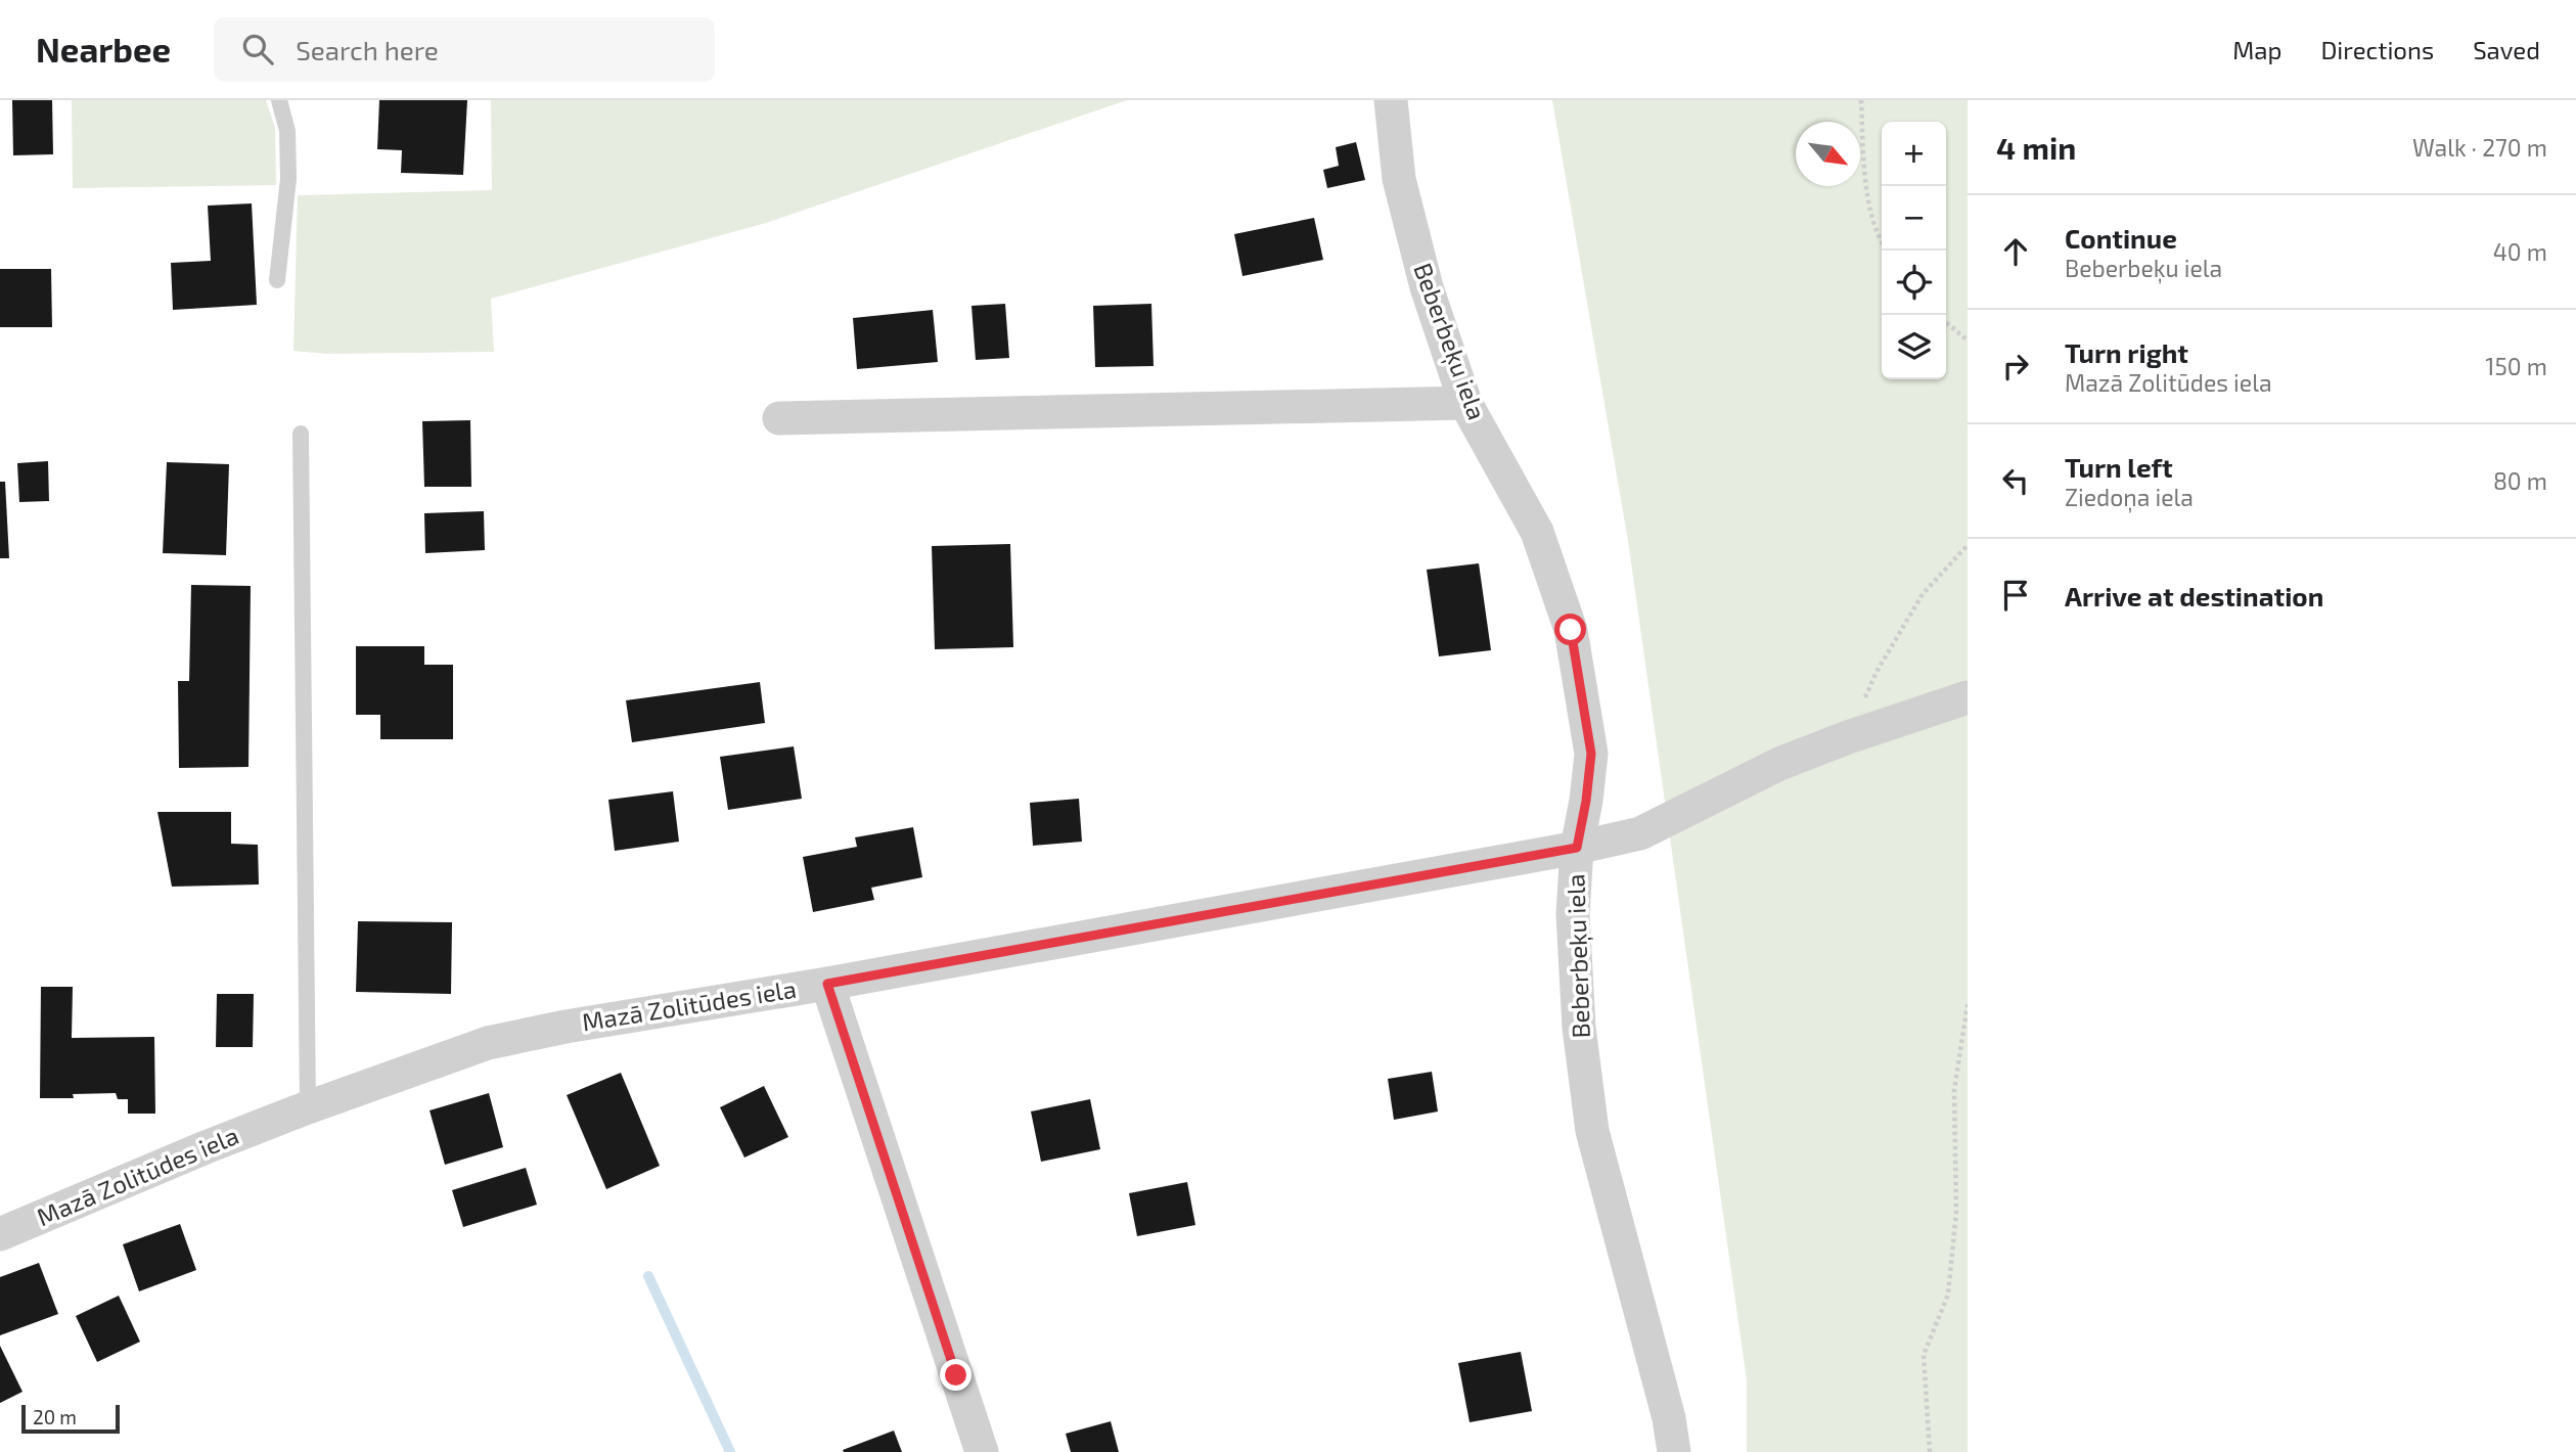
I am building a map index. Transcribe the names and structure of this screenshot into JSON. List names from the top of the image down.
{
  "streets": {
    "street": ["Beberbeķu iela", "Mazā Zolitūdes iela"]
  },
  "crossings": [
    ["Beberbeķu iela", "Mazā Zolitūdes iela"]
  ],
  "scale_bar": "20 m",
  "north": "bottom right",
  "page": {
    "header": "Nearbee",
    "search": "Search here",
    "nav": ["Map", "Directions", "Saved"],
    "heading": ["4 min", "Walk · 270 m"],
    "map_buttons": ["+", "−"],
    "list": [
      ["Continue", "Beberbeķu iela", "40 m"],
      ["Turn right", "Mazā Zolitūdes iela", "150 m"],
      ["Turn left", "Ziedoņa iela", "80 m"],
      "Arrive at destination"
    ],
    "scale": "20 m"
  }
}
